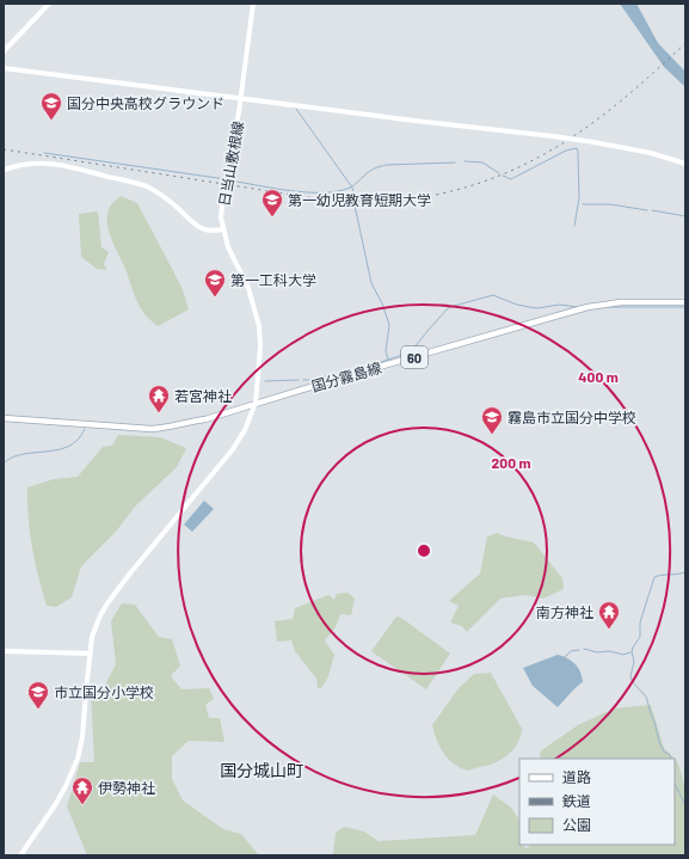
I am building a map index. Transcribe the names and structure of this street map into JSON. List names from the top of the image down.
{
  "streets": {
    "main road": ["60", "国分霧島線"],
    "street": ["日当山敷根線"]
  },
  "crossings": [
    ["日当山敷根線", "国分霧島線"]
  ],
  "districts": ["国分城山町"],
  "places": {
    "school or university": [
      "国分中央高校グラウンド",
      "第一幼児教育短期大学",
      "第一工科大学",
      "霧島市立国分中学校",
      "市立国分小学校"
    ],
    "temple": ["若宮神社", "南方神社", "伊勢神社"]
  },
  "legend": ["道路", "鉄道", "公園"],
  "rings": ["400 m", "200 m"]
}
